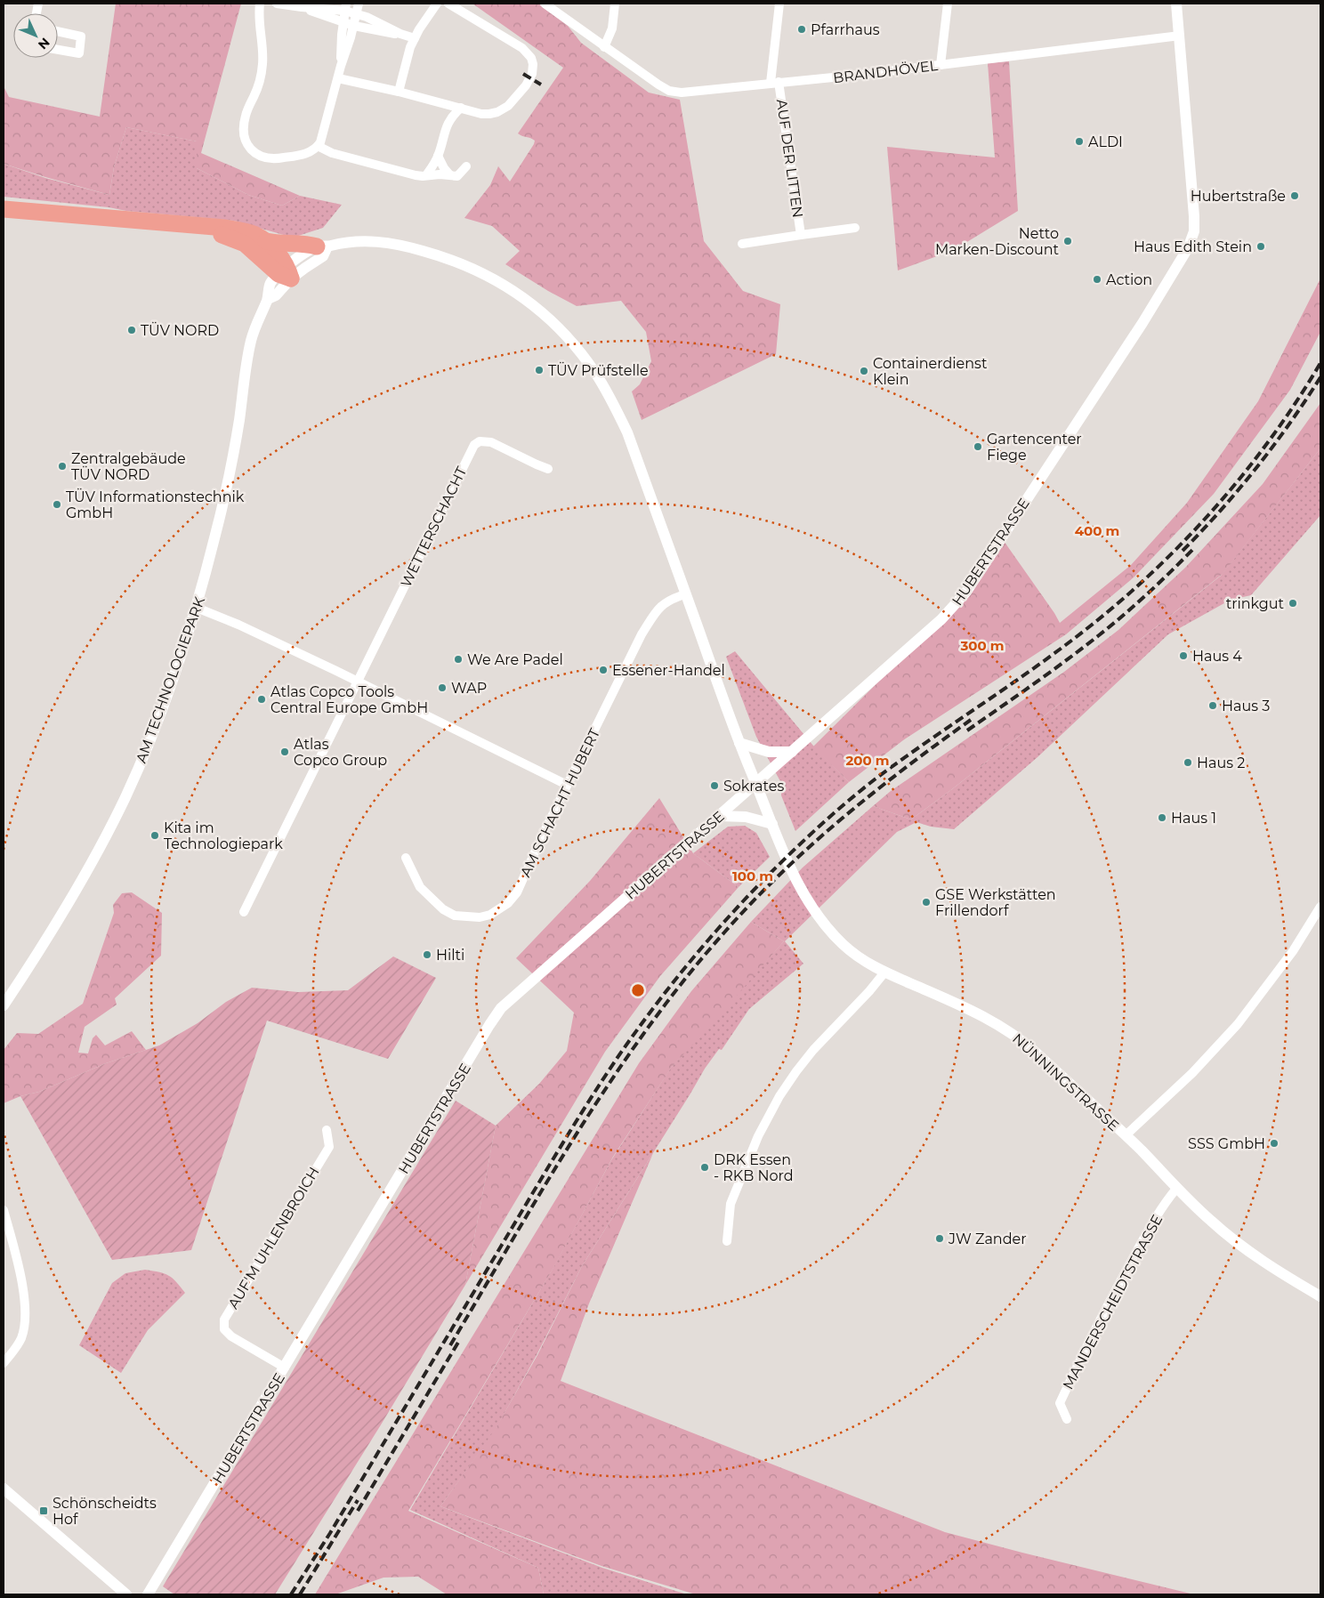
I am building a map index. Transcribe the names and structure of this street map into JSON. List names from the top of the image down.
{
  "streets": {
    "street": [
      "BRANDHÖVEL",
      "AUF DER LITTEN",
      "WETTERSCHACHT",
      "HUBERTSTRASSE",
      "AM TECHNOLOGIEPARK",
      "AM SCHACHT HUBERT",
      "NÜNNINGSTRASSE",
      "AUF'M UHLENBROICH",
      "MANDERSCHEIDTSTRASSE"
    ]
  },
  "crossings": [
    ["BRANDHÖVEL", "AUF DER LITTEN"],
    ["BRANDHÖVEL", "HUBERTSTRASSE"],
    ["HUBERTSTRASSE", "NÜNNINGSTRASSE"],
    ["HUBERTSTRASSE", "AUF'M UHLENBROICH"],
    ["AM TECHNOLOGIEPARK", "AM SCHACHT HUBERT"]
  ],
  "places": {
    "other": [
      "Pfarrhaus",
      "ALDI",
      "Hubertstraße",
      "Netto Marken-Discount",
      "Haus Edith Stein",
      "Action",
      "TÜV NORD",
      "TÜV Prüfstelle",
      "Containerdienst Klein",
      "Gartencenter Fiege",
      "Zentralgebäude TÜV NORD",
      "TÜV Informationstechnik GmbH",
      "trinkgut",
      "Haus 4",
      "We Are Padel",
      "Essener-Handel",
      "WAP",
      "Atlas Copco Tools Central Europe GmbH",
      "Haus 3",
      "Atlas Copco Group",
      "Haus 2",
      "Sokrates",
      "Haus 1",
      "Kita im Technologiepark",
      "GSE Werkstätten Frillendorf",
      "Hilti",
      "SSS GmbH",
      "DRK Essen - RKB Nord",
      "JW Zander"
    ],
    "transit": ["Schönscheidts Hof"]
  },
  "north": "bottom right",
  "rings": [
    "400 m",
    "300 m",
    "200 m",
    "100 m"
  ]
}
